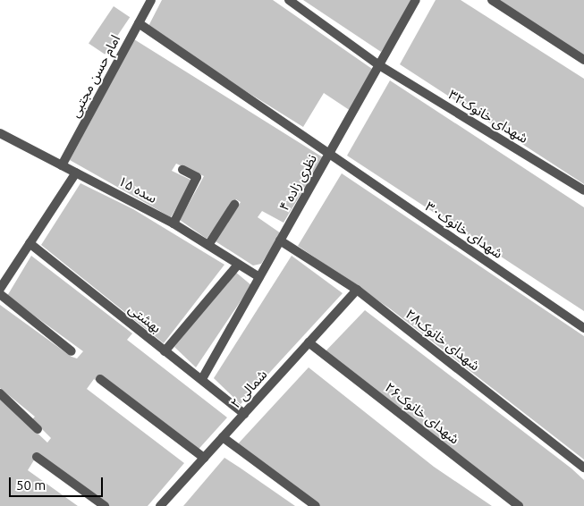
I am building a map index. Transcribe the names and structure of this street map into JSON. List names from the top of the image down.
{
  "streets": {
    "street": [
      "امام حسن مجتبی",
      "شهدای خانوک۳۲",
      "نظری زاده ۴",
      "سده ۱۵",
      "شهدای خانوک۳۰",
      "بهشتی",
      "شهدای خانوک۲۸",
      "شمالی ۲",
      "شهدای خانوک۲۶"
    ]
  },
  "crossings": [
    ["امام حسن مجتبی", "سده ۱۵"],
    ["امام حسن مجتبی", "شهدای خانوک۳۰"],
    ["شهدای خانوک۳۲", "نظری زاده ۴"],
    ["نظری زاده ۴", "سده ۱۵"],
    ["نظری زاده ۴", "شهدای خانوک۳۰"],
    ["نظری زاده ۴", "بهشتی"],
    ["نظری زاده ۴", "شهدای خانوک۲۸"],
    ["بهشتی", "شمالی ۲"],
    ["شهدای خانوک۲۸", "شمالی ۲"],
    ["شمالی ۲", "شهدای خانوک۲۶"]
  ],
  "scale_bar": "50 m"
}
